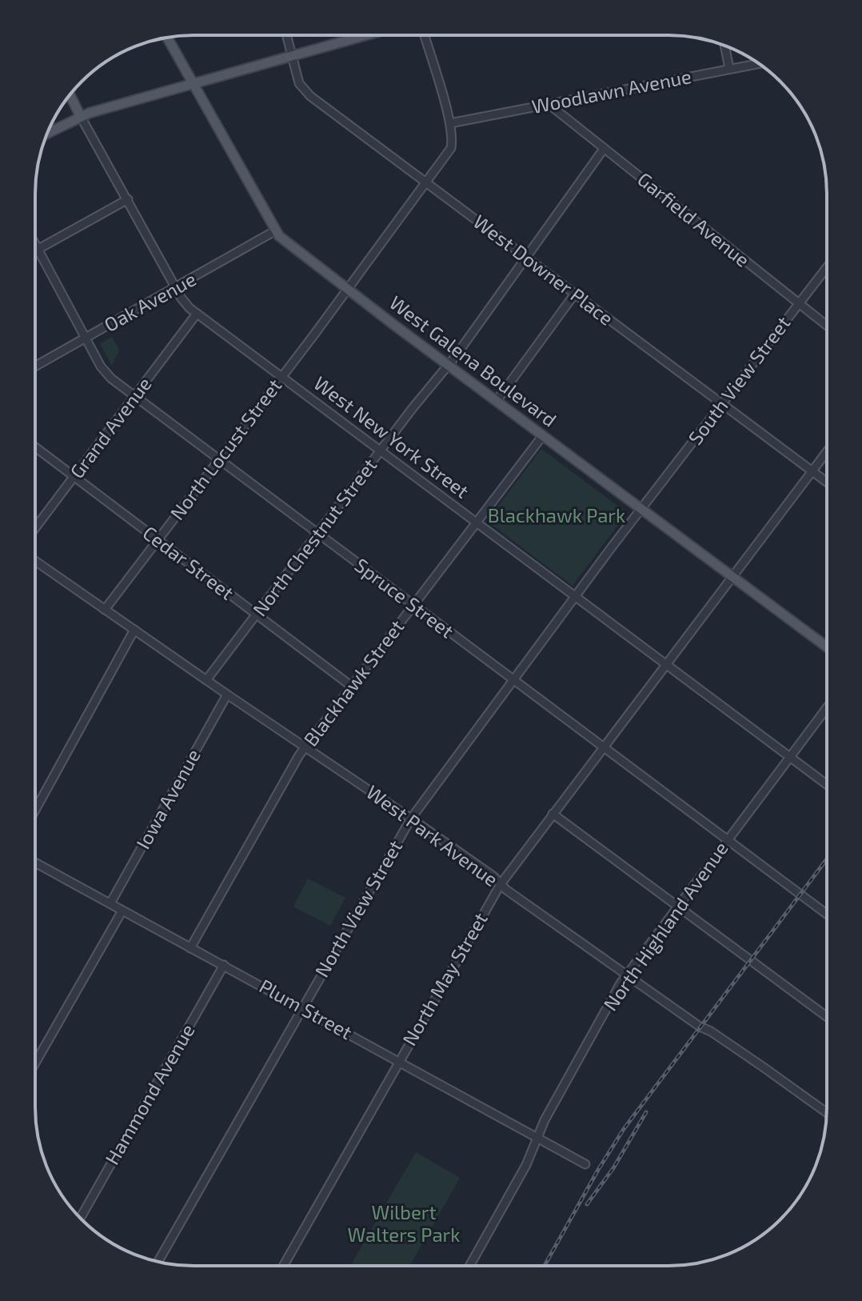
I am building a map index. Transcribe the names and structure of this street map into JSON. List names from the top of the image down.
{
  "streets": {
    "main road": ["West Galena Boulevard", "West New York Street"],
    "street": [
      "Woodlawn Avenue",
      "Garfield Avenue",
      "West Downer Place",
      "Oak Avenue",
      "South View Street",
      "Grand Avenue",
      "North Locust Street",
      "North Chestnut Street",
      "Cedar Street",
      "Spruce Street",
      "Blackhawk Street",
      "Iowa Avenue",
      "West Park Avenue",
      "North View Street",
      "North Highland Avenue",
      "North May Street",
      "Plum Street",
      "Hammond Avenue"
    ]
  },
  "crossings": [
    ["Woodlawn Avenue", "Garfield Avenue"],
    ["Woodlawn Avenue", "North Locust Street"],
    ["Garfield Avenue", "South View Street"],
    ["Garfield Avenue", "North Chestnut Street"],
    ["West Downer Place", "South View Street"],
    ["West Downer Place", "North Locust Street"],
    ["West Downer Place", "North Chestnut Street"],
    ["West Downer Place", "North May Street"],
    ["Oak Avenue", "West Galena Boulevard"],
    ["Oak Avenue", "West New York Street"],
    ["Oak Avenue", "Spruce Street"],
    ["West Galena Boulevard", "South View Street"],
    ["West Galena Boulevard", "North Locust Street"],
    ["West Galena Boulevard", "North Chestnut Street"],
    ["West Galena Boulevard", "Blackhawk Street"],
    ["West Galena Boulevard", "North View Street"],
    ["West Galena Boulevard", "North May Street"],
    ["South View Street", "North View Street"],
    ["Grand Avenue", "West New York Street"],
    ["Grand Avenue", "Cedar Street"],
    ["Grand Avenue", "Spruce Street"],
    ["West New York Street", "North Locust Street"],
    ["West New York Street", "North Chestnut Street"],
    ["West New York Street", "Blackhawk Street"],
    ["West New York Street", "North View Street"],
    ["West New York Street", "North Highland Avenue"],
    ["West New York Street", "North May Street"],
    ["North Locust Street", "Cedar Street"],
    ["North Locust Street", "Spruce Street"],
    ["North Locust Street", "West Park Avenue"],
    ["North Chestnut Street", "Cedar Street"],
    ["North Chestnut Street", "Spruce Street"],
    ["North Chestnut Street", "West Park Avenue"],
    ["Cedar Street", "Blackhawk Street"],
    ["Spruce Street", "Blackhawk Street"],
    ["Spruce Street", "North View Street"],
    ["Spruce Street", "North Highland Avenue"],
    ["Spruce Street", "North May Street"],
    ["Blackhawk Street", "West Park Avenue"],
    ["Blackhawk Street", "Plum Street"],
    ["Iowa Avenue", "West Park Avenue"],
    ["Iowa Avenue", "Plum Street"],
    ["West Park Avenue", "North View Street"],
    ["West Park Avenue", "North Highland Avenue"],
    ["West Park Avenue", "North May Street"],
    ["North View Street", "Plum Street"],
    ["North Highland Avenue", "Plum Street"],
    ["North May Street", "Plum Street"],
    ["Plum Street", "Hammond Avenue"]
  ],
  "parks": ["Blackhawk Park", "Wilbert Walters Park"]
}
